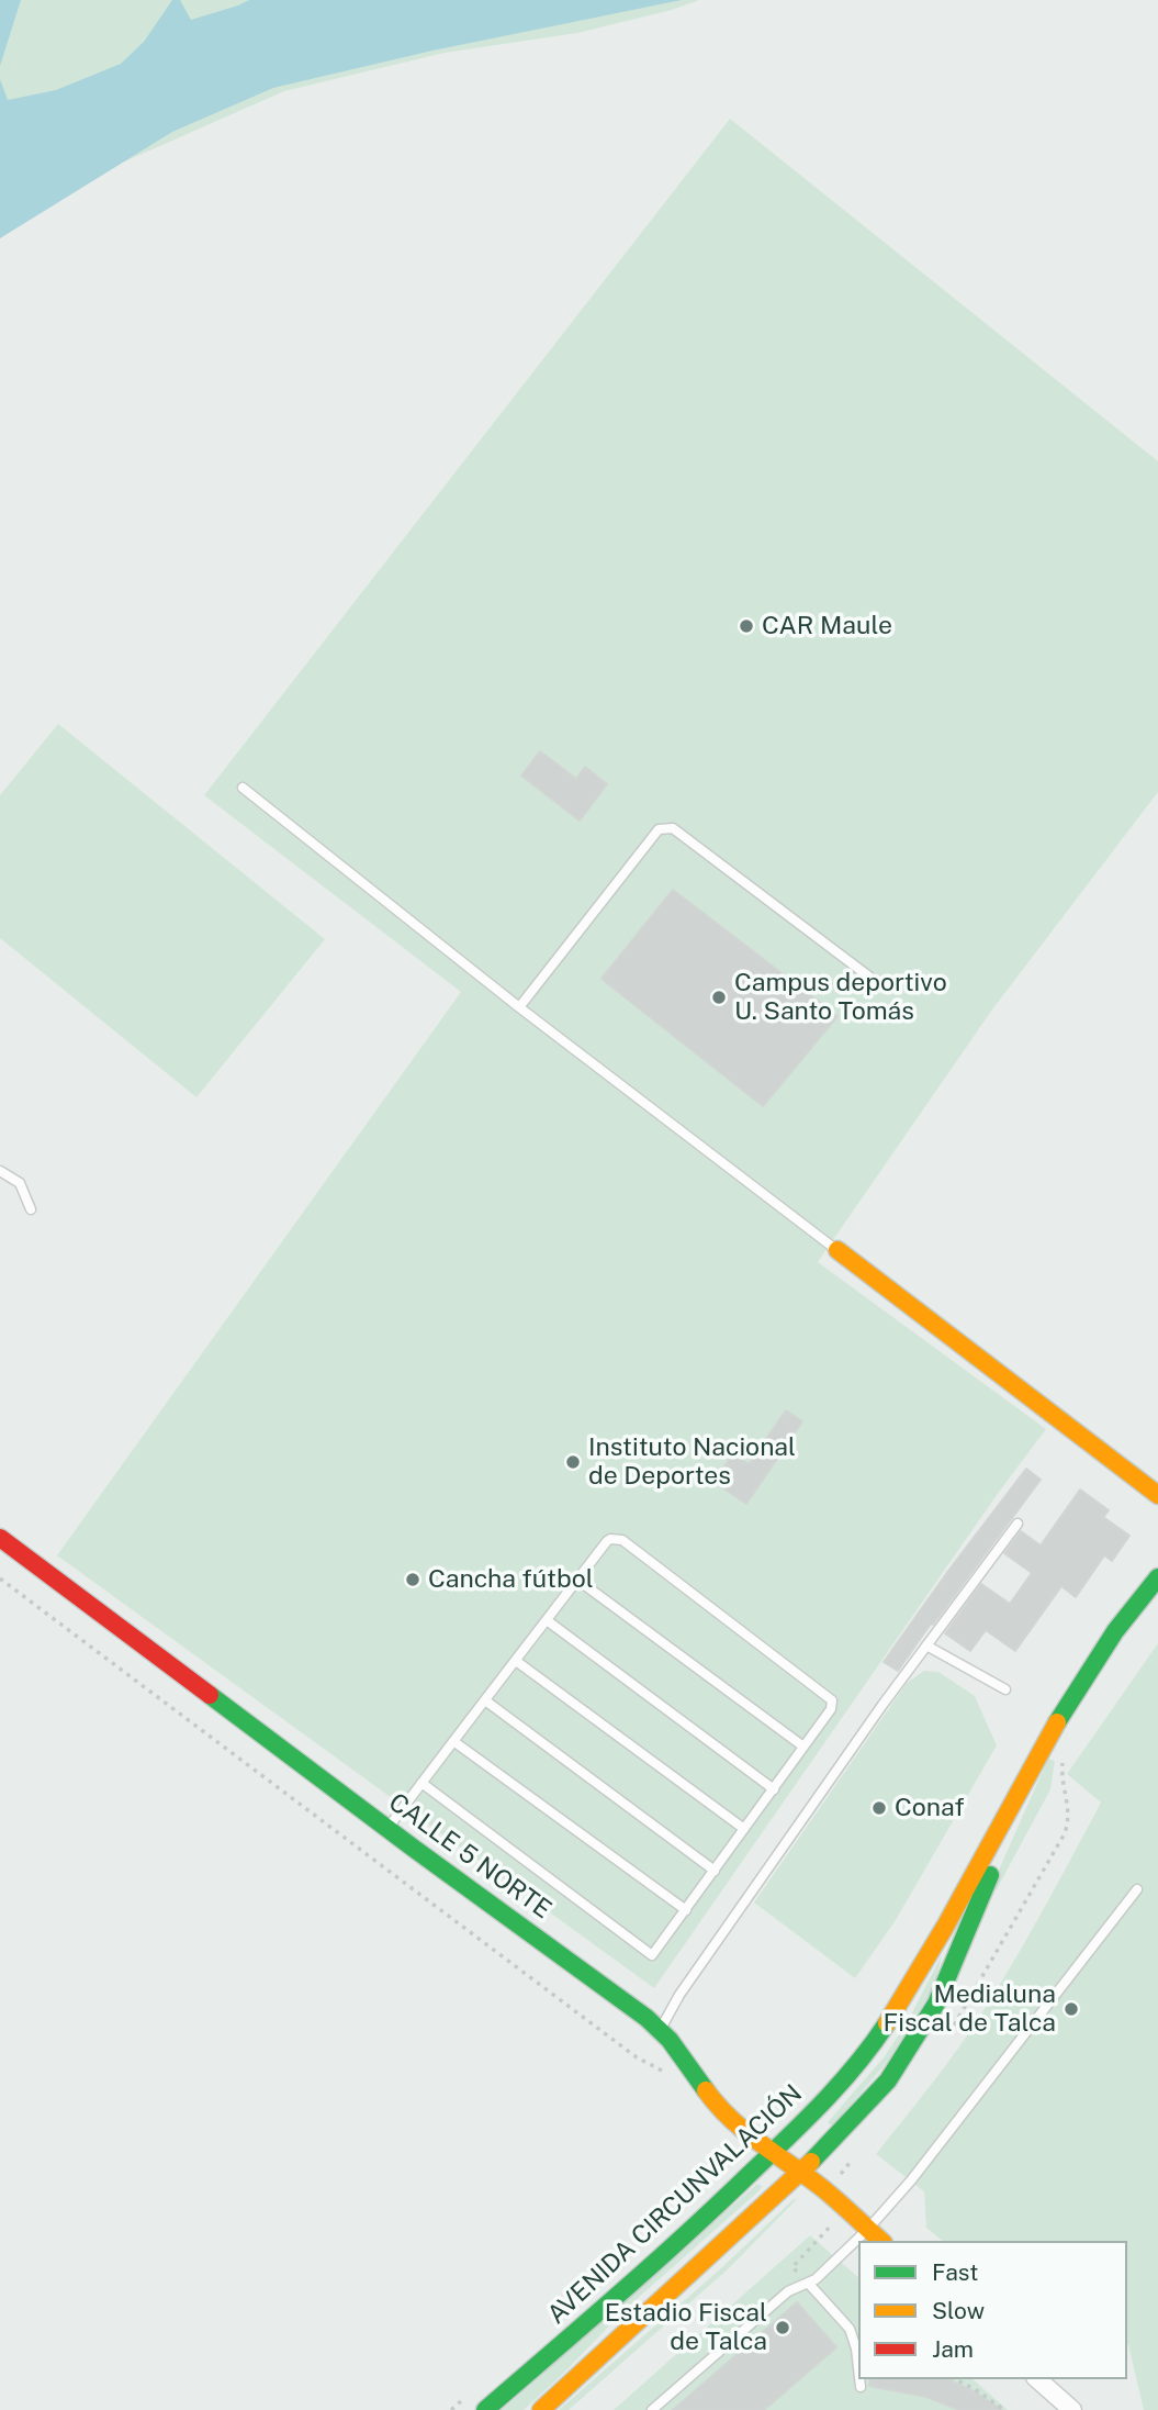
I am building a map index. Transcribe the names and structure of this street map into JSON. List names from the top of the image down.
{
  "streets": {
    "main road": ["CALLE 5 NORTE", "AVENIDA CIRCUNVALACIÓN"]
  },
  "crossings": [
    ["CALLE 5 NORTE", "AVENIDA CIRCUNVALACIÓN"]
  ],
  "places": [
    "CAR Maule",
    "Campus deportivo U. Santo Tomás",
    "Instituto Nacional de Deportes",
    "Cancha fútbol",
    "Conaf",
    "Medialuna Fiscal de Talca",
    "Estadio Fiscal de Talca"
  ],
  "legend": ["Fast", "Slow", "Jam"]
}
